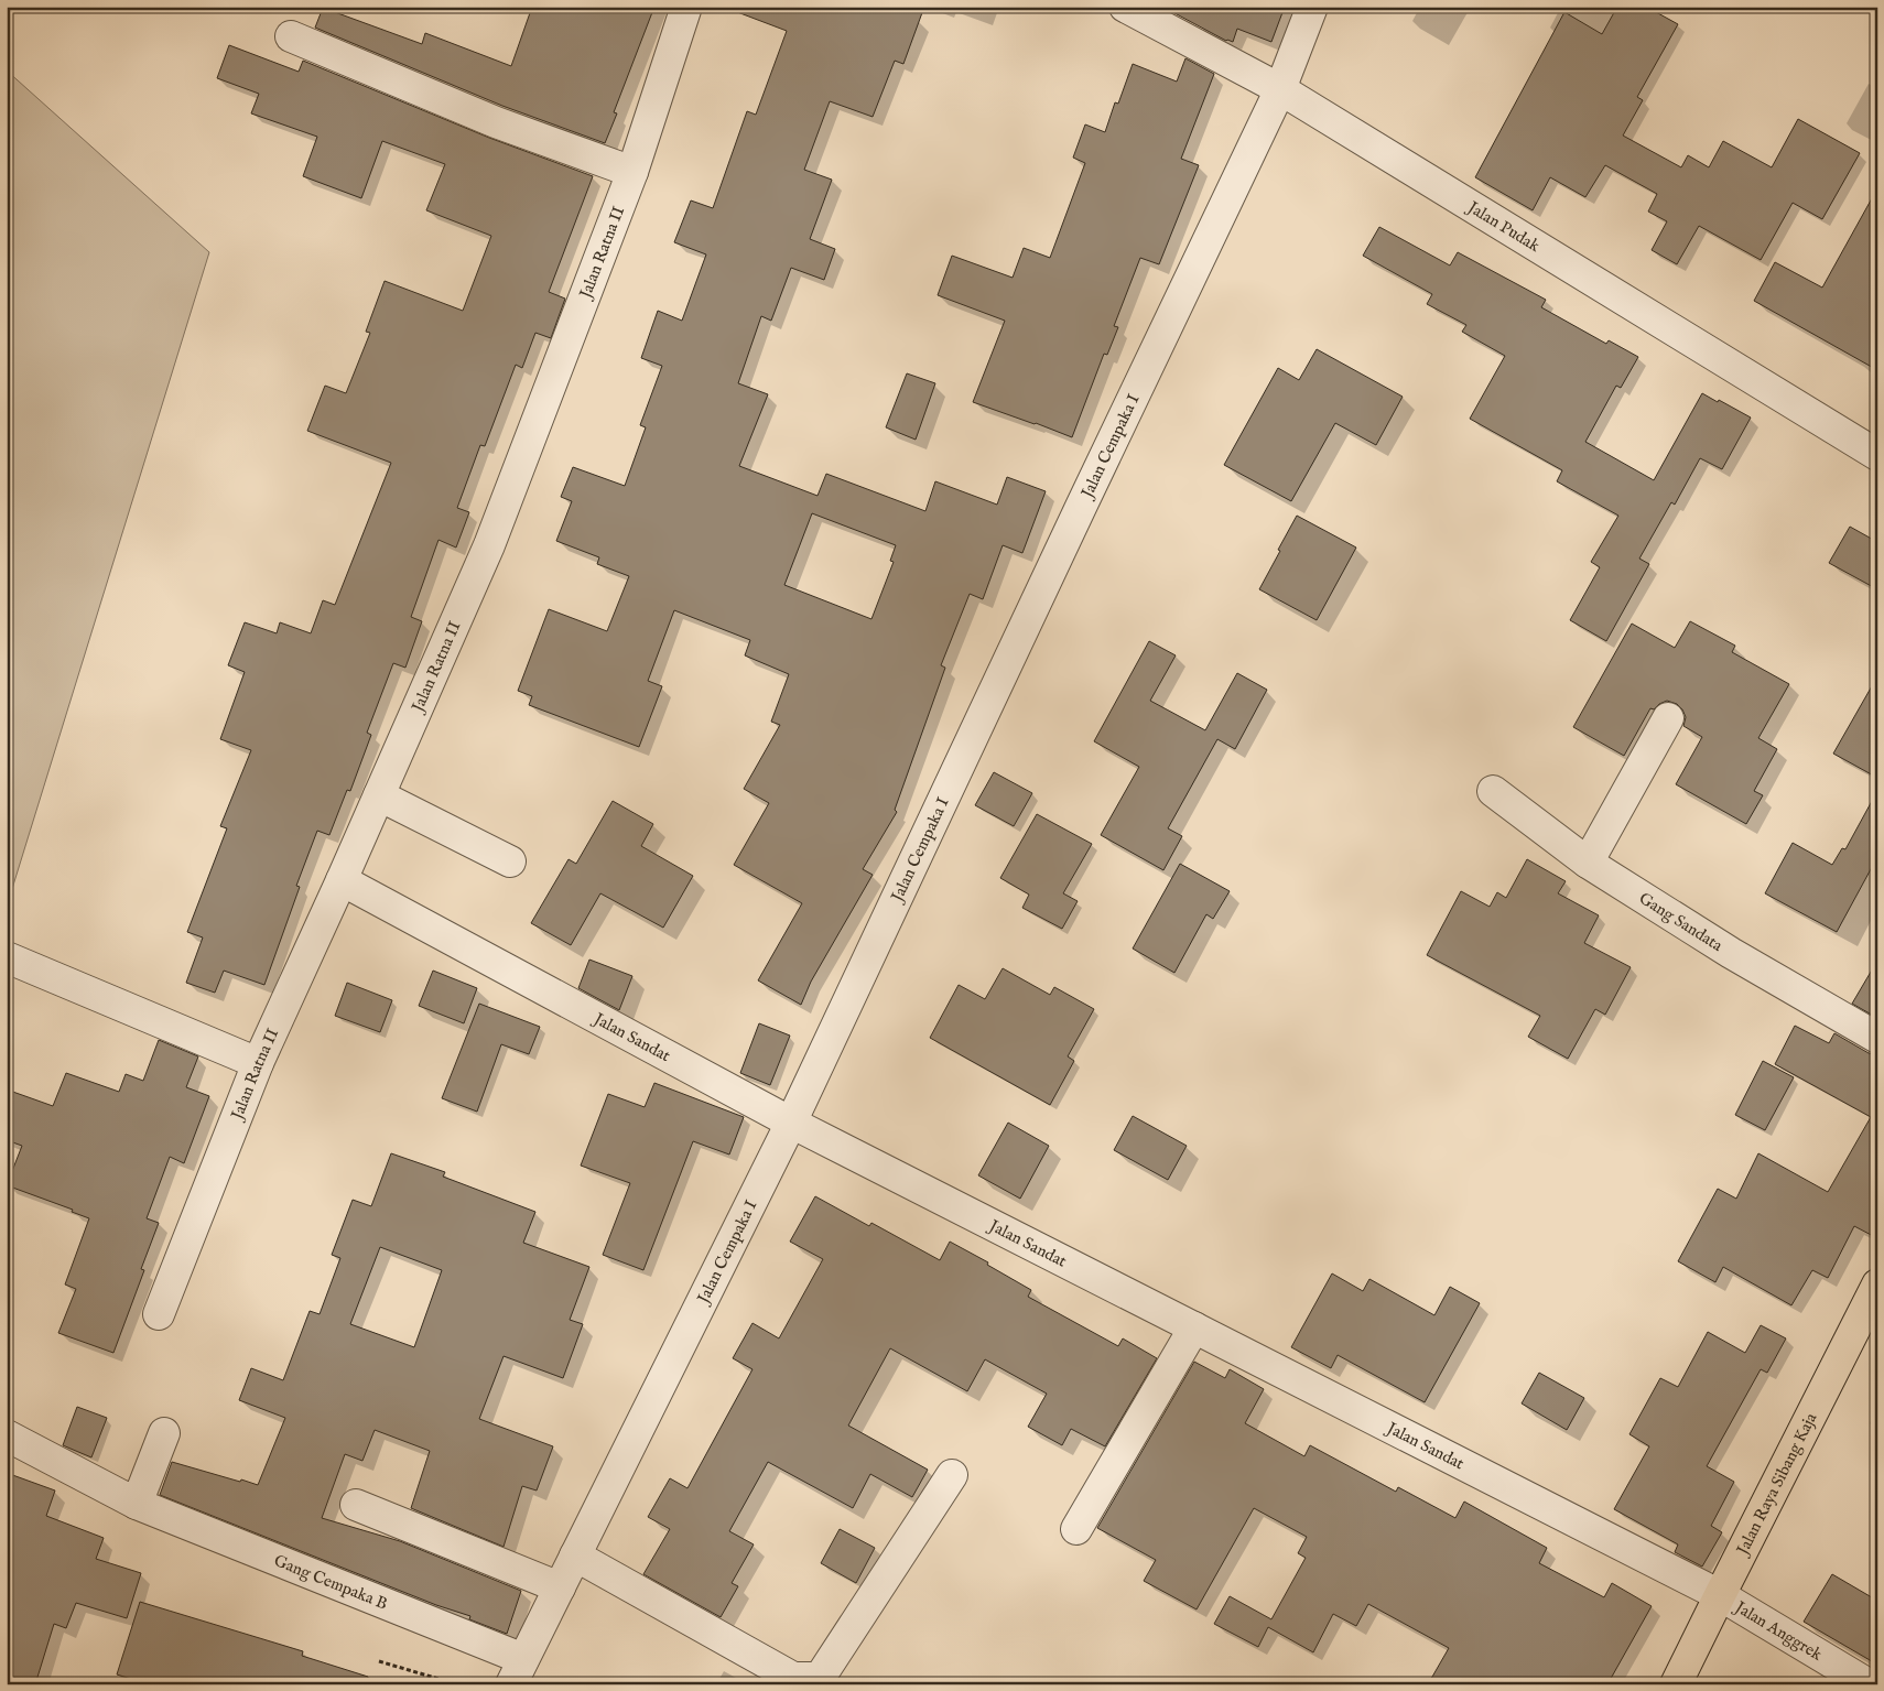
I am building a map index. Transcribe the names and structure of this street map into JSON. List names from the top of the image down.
{
  "streets": {
    "main road": ["Jalan Raya Sibang Kaja"],
    "street": [
      "Jalan Pudak",
      "Jalan Ratna II",
      "Jalan Cempaka I",
      "Gang Sandata",
      "Jalan Sandat",
      "Gang Cempaka B",
      "Jalan Anggrek"
    ]
  },
  "crossings": [
    ["Jalan Pudak", "Jalan Cempaka I"],
    ["Jalan Ratna II", "Jalan Sandat"],
    ["Jalan Cempaka I", "Jalan Sandat"],
    ["Jalan Cempaka I", "Gang Cempaka B"],
    ["Jalan Sandat", "Jalan Raya Sibang Kaja"],
    ["Jalan Sandat", "Jalan Anggrek"],
    ["Jalan Raya Sibang Kaja", "Jalan Anggrek"]
  ]
}
